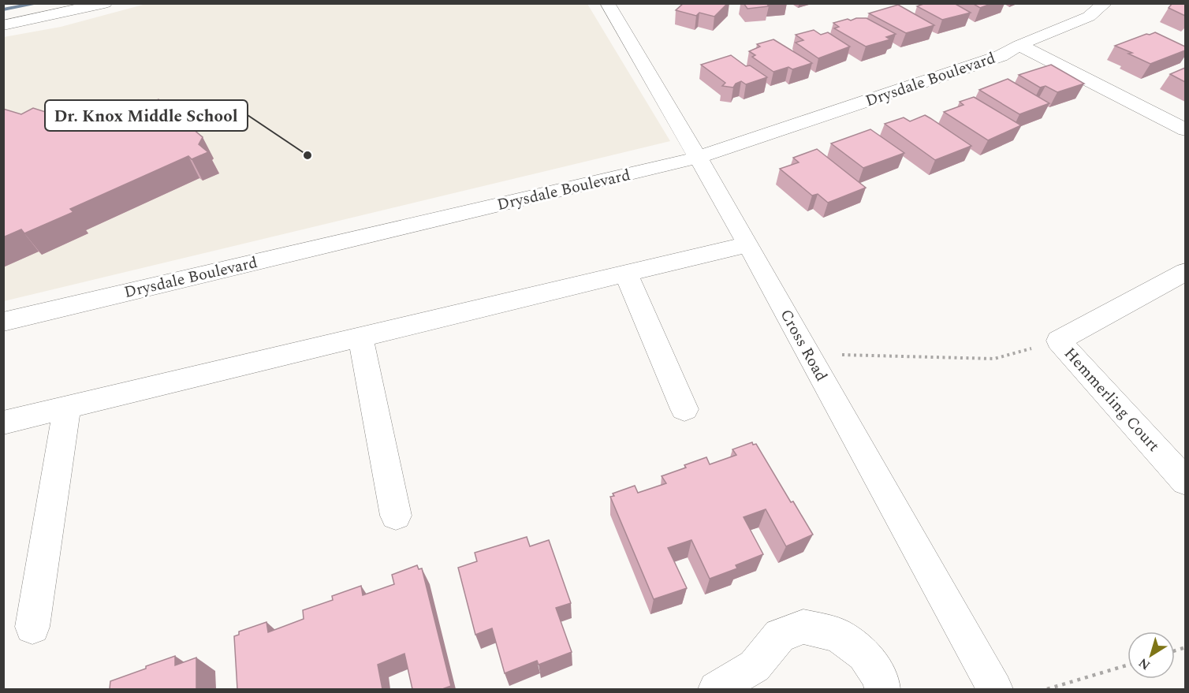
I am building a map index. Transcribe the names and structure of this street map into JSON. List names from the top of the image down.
{
  "streets": {
    "street": ["Drysdale Boulevard", "Cross Road", "Hemmerling Court"]
  },
  "crossings": [
    ["Drysdale Boulevard", "Cross Road"]
  ],
  "places": ["Dr. Knox Middle School"],
  "north": "bottom left"
}
